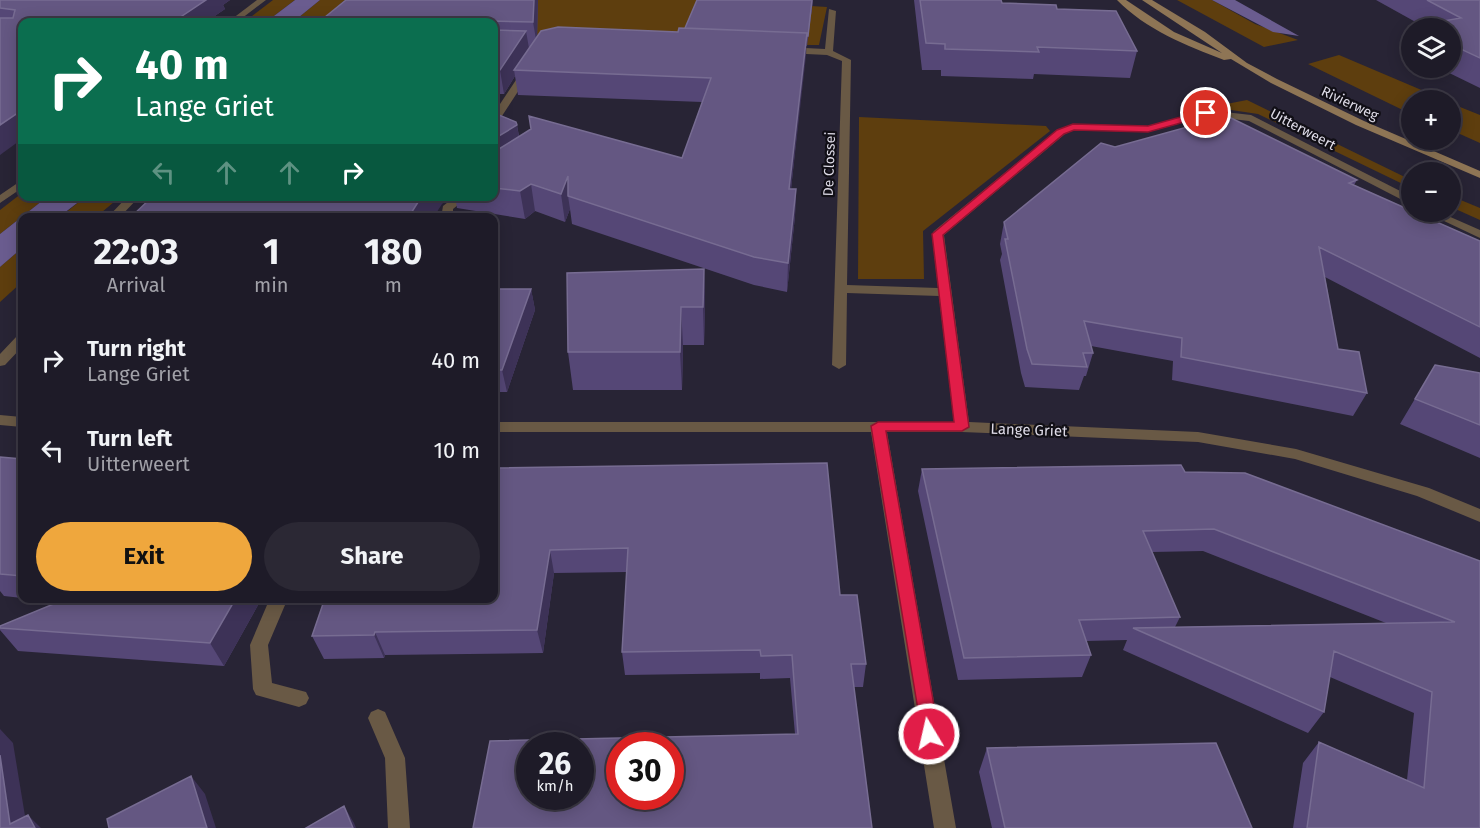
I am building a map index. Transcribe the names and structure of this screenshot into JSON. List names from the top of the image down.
{
  "streets": {
    "street": [
      "Rivierweg",
      "Uitterweert",
      "De Clossei",
      "Lange Griet"
    ]
  },
  "crossings": [
    ["Uitterweert", "Lange Griet"]
  ],
  "page": {
    "map_buttons": ["+", "−"],
    "turn": ["40 m", "Lange Griet"],
    "eta": [
      "22:03",
      "Arrival",
      "1",
      "min",
      "180",
      "m"
    ],
    "list": [
      {
        "name": "Turn right",
        "note": "Lange Griet",
        "value": "40 m"
      },
      {
        "name": "Turn left",
        "note": "Uitterweert",
        "value": "10 m"
      }
    ],
    "buttons": ["Exit", "Share"],
    "speed": "26 km/h",
    "limit": "30"
  }
}
